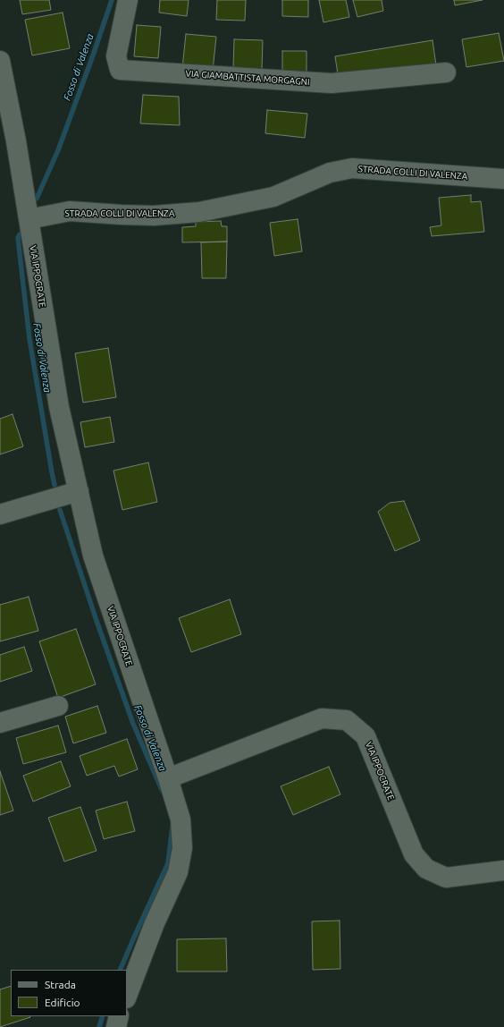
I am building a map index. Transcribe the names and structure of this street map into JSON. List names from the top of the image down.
{
  "streets": {
    "street": ["VIA GIAMBATTISTA MORGAGNI", "STRADA COLLI DI VALENZA", "VIA IPPOCRATE"]
  },
  "crossings": [
    ["STRADA COLLI DI VALENZA", "VIA IPPOCRATE"]
  ],
  "water": ["Fosso di Valenza"],
  "legend": ["Strada", "Edificio"]
}
